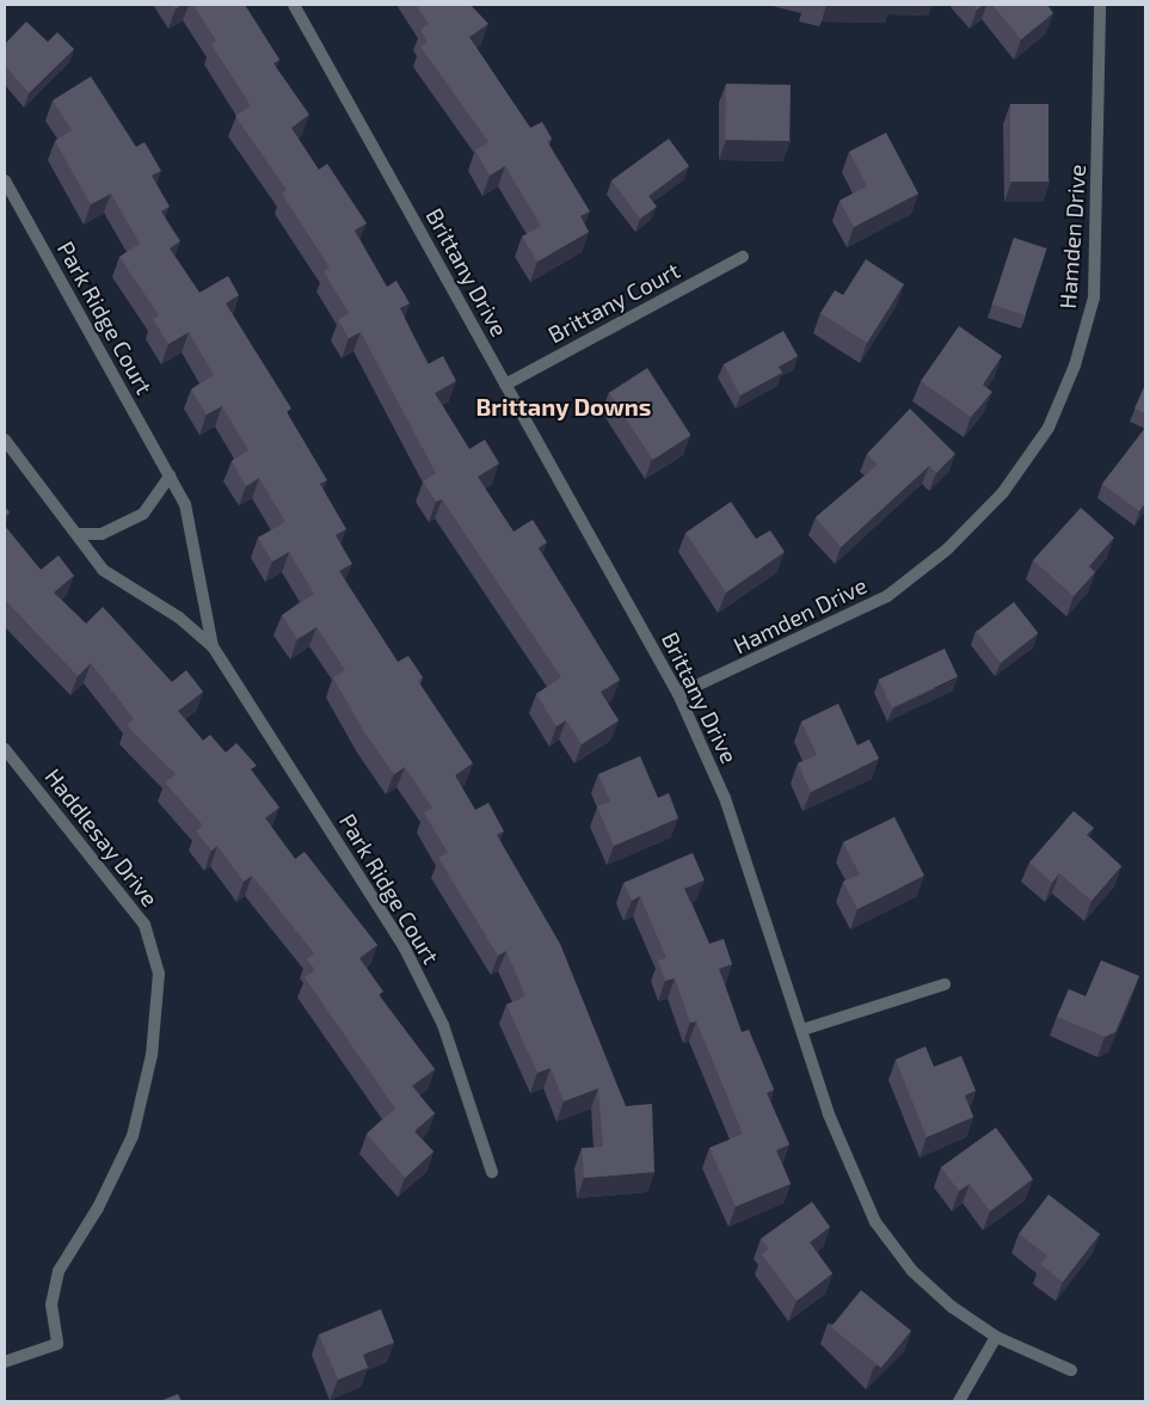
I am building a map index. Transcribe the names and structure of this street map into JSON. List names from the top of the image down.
{
  "streets": {
    "street": [
      "Hamden Drive",
      "Brittany Drive",
      "Brittany Court",
      "Park Ridge Court",
      "Haddlesay Drive"
    ]
  },
  "crossings": [
    ["Hamden Drive", "Brittany Drive"],
    ["Brittany Drive", "Brittany Court"]
  ],
  "districts": ["Brittany Downs"]
}
